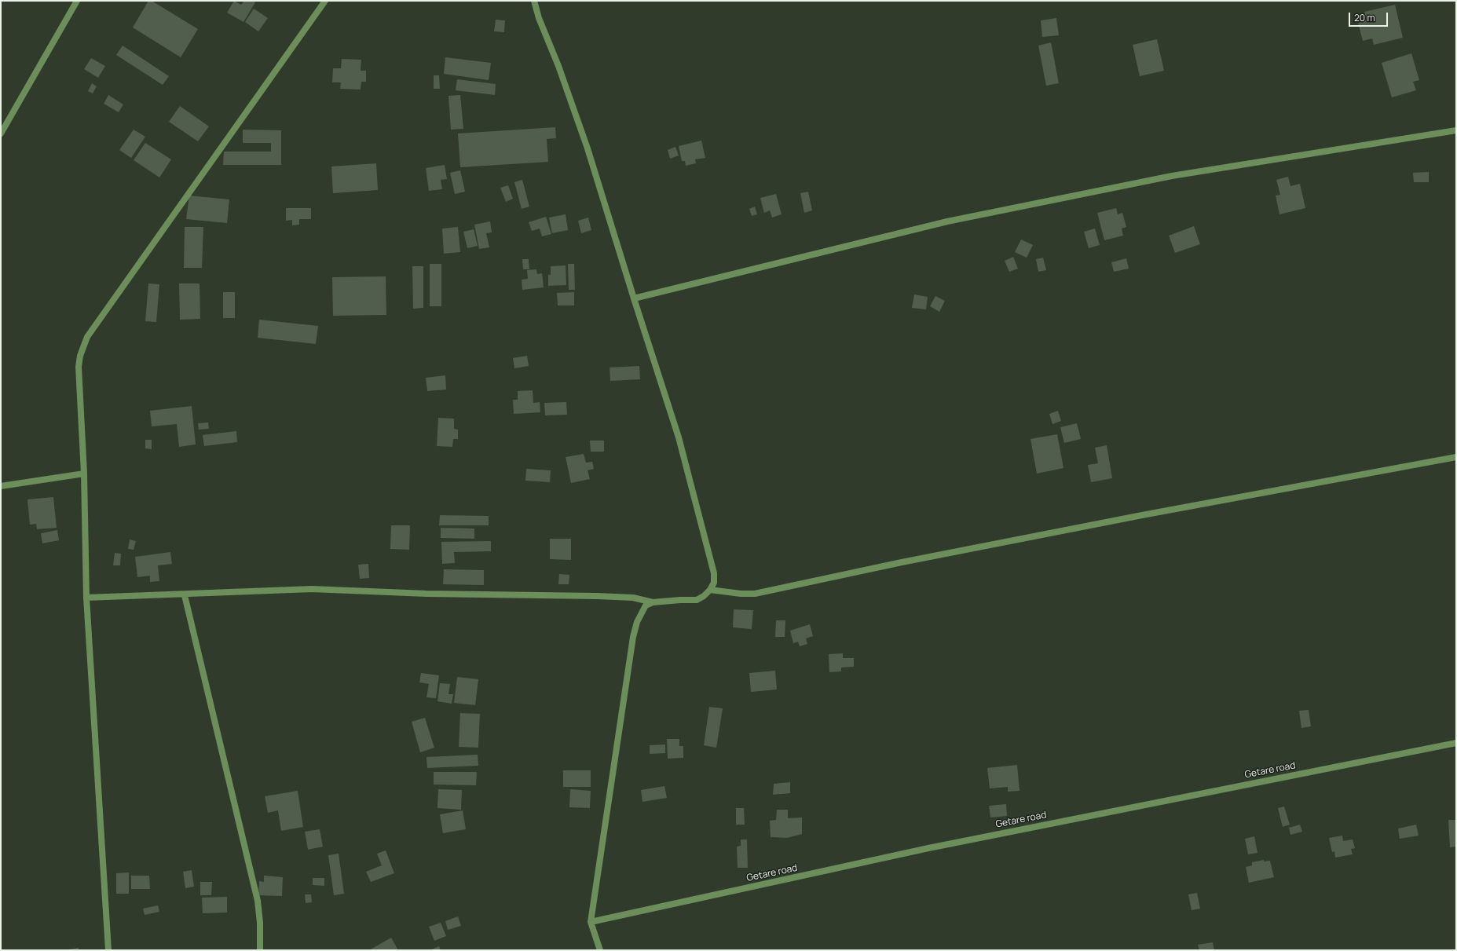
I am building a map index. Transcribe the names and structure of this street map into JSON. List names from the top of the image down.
{
  "streets": {
    "street": ["Getare road"]
  },
  "scale_bar": "20 m"
}
